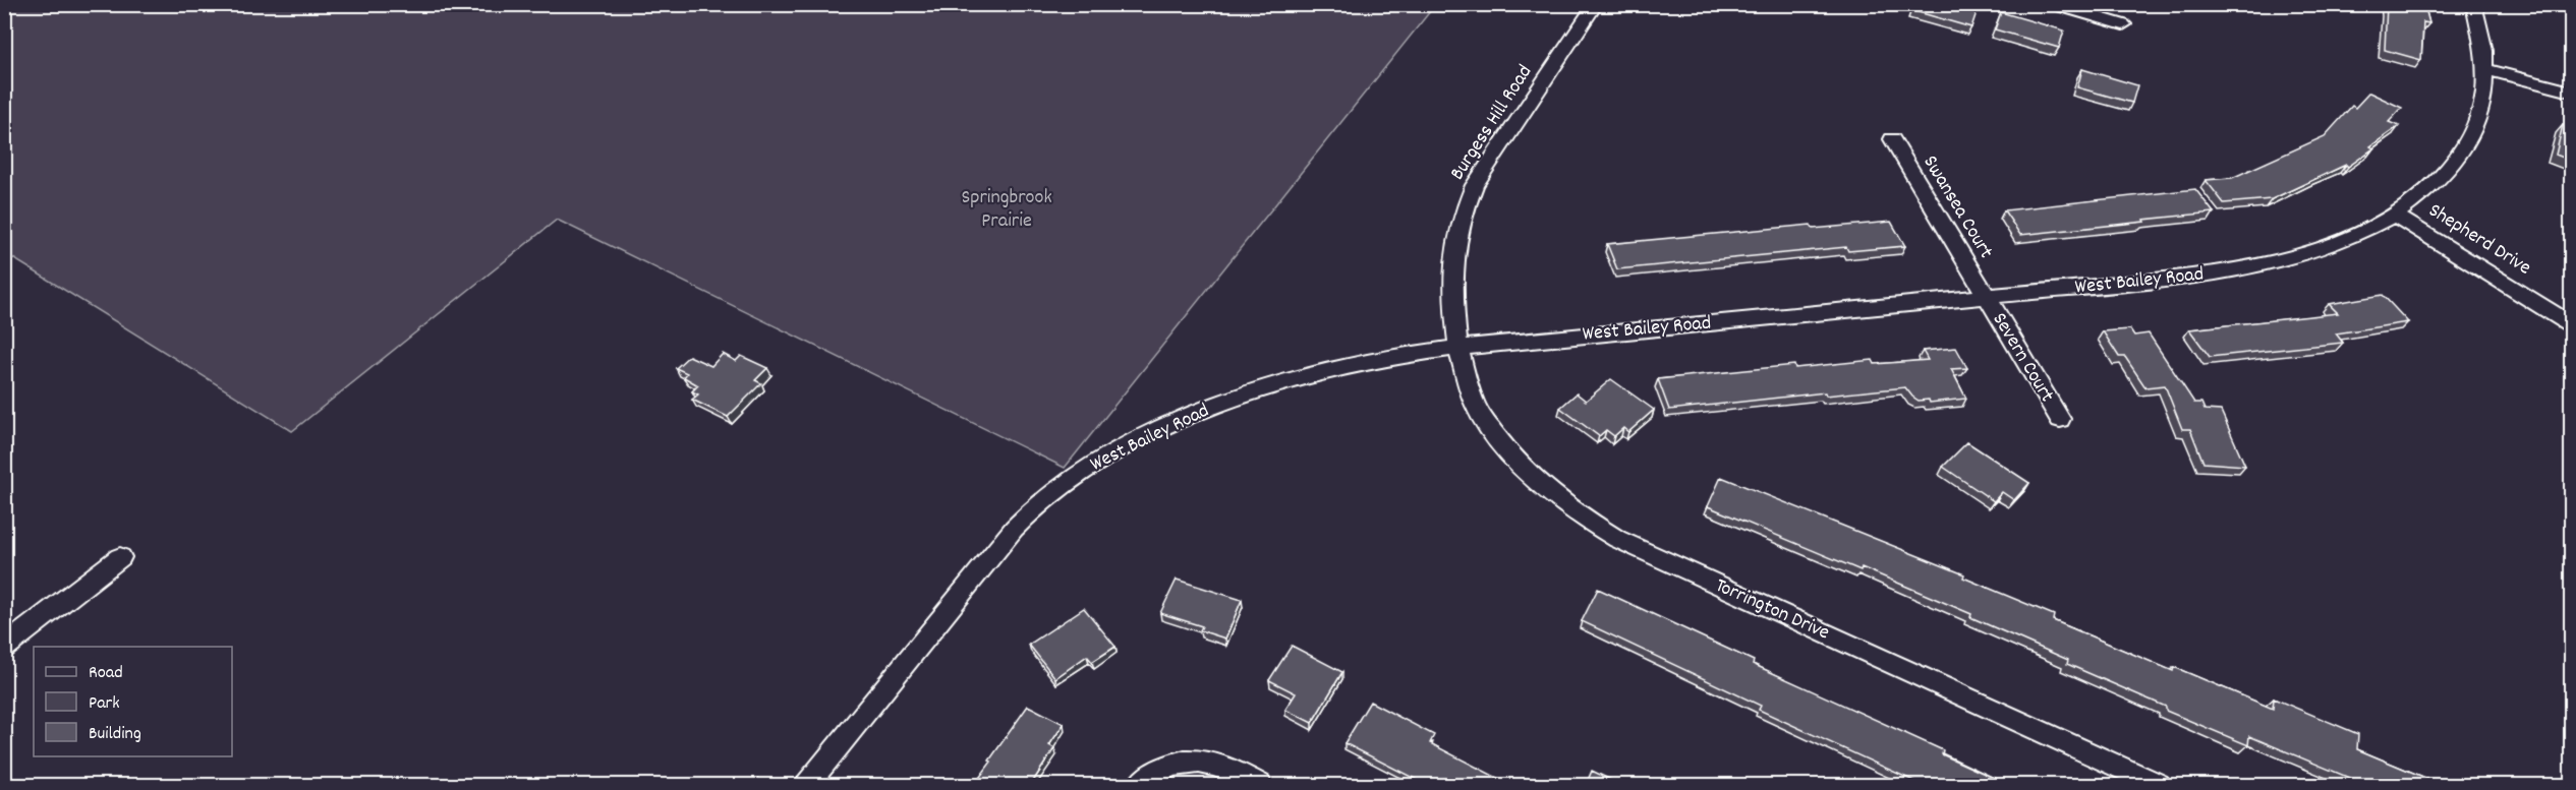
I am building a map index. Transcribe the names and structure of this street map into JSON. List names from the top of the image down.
{
  "streets": {
    "street": [
      "Burgess Hill Road",
      "Swansea Court",
      "Shepherd Drive",
      "West Bailey Road",
      "Severn Court",
      "Torrington Drive"
    ]
  },
  "crossings": [
    ["Burgess Hill Road", "West Bailey Road"],
    ["Burgess Hill Road", "Torrington Drive"],
    ["Swansea Court", "West Bailey Road"],
    ["Swansea Court", "Severn Court"],
    ["Shepherd Drive", "West Bailey Road"],
    ["West Bailey Road", "Severn Court"],
    ["West Bailey Road", "Torrington Drive"]
  ],
  "parks": ["Springbrook Prairie"],
  "legend": ["Road", "Park", "Building"]
}
